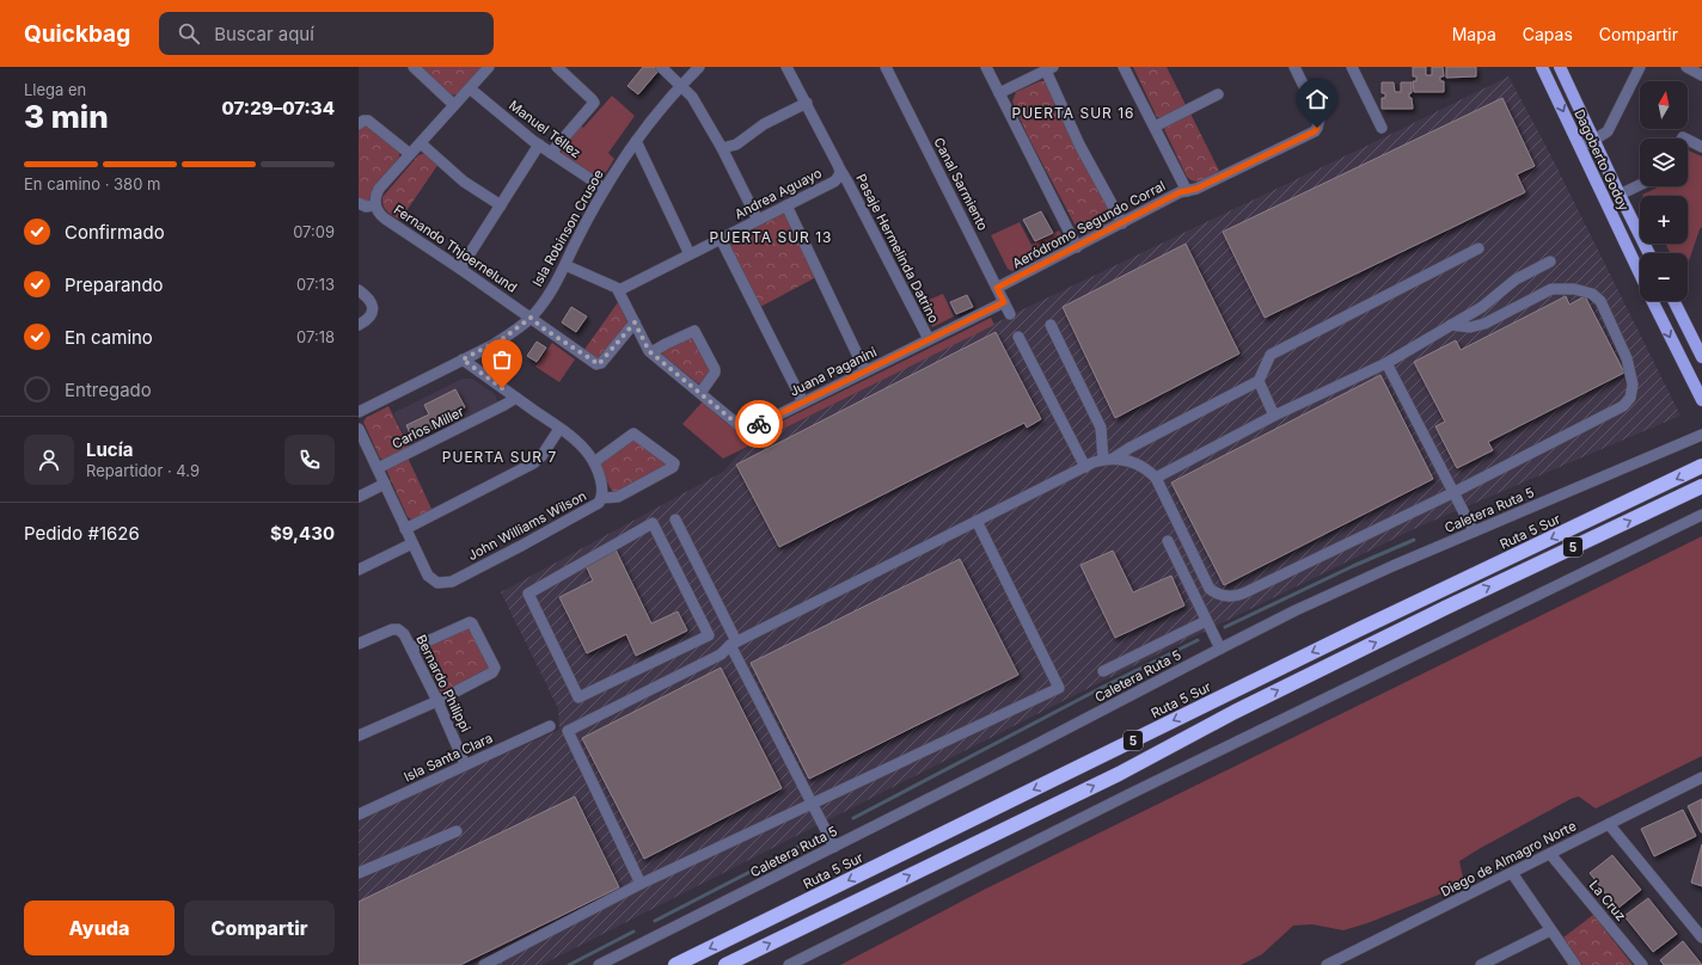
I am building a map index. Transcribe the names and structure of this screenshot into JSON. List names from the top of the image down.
{
  "streets": {
    "highway": ["Ruta 5 Sur", "5"],
    "main road": ["Dagoberto Godoy"],
    "street": [
      "Manuel Téllez",
      "Canal Sarmiento",
      "Andrea Aguayo",
      "Aeródromo Segundo Corral",
      "Isla Robinson Crusoe",
      "Fernando Thjoernelund",
      "Pasaje Hermelinda Datrino",
      "Juana Paganini",
      "Carlos Miller",
      "Caletera Ruta 5",
      "John Williams Wilson",
      "Bernardo Philippi",
      "Isla Santa Clara",
      "Diego de Almagro Norte",
      "La Cruz"
    ]
  },
  "crossings": [
    ["Manuel Téllez", "Isla Robinson Crusoe"],
    ["Manuel Téllez", "Fernando Thjoernelund"],
    ["Canal Sarmiento", "Aeródromo Segundo Corral"],
    ["Canal Sarmiento", "Juana Paganini"],
    ["Andrea Aguayo", "Pasaje Hermelinda Datrino"],
    ["Andrea Aguayo", "Juana Paganini"],
    ["Isla Robinson Crusoe", "Fernando Thjoernelund"],
    ["Isla Robinson Crusoe", "John Williams Wilson"],
    ["Fernando Thjoernelund", "Juana Paganini"],
    ["Pasaje Hermelinda Datrino", "Juana Paganini"],
    ["Carlos Miller", "John Williams Wilson"],
    ["Bernardo Philippi", "Isla Santa Clara"],
    ["Diego de Almagro Norte", "La Cruz"]
  ],
  "districts": ["PUERTA SUR 16", "PUERTA SUR 13", "PUERTA SUR 7"],
  "north": "top",
  "page": {
    "header": "Quickbag",
    "search": "Buscar aquí",
    "nav": ["Mapa", "Capas", "Compartir"],
    "heading": ["3 min", "Llega en", "07:29–07:34"],
    "panel": [
      "Lucía",
      "Repartidor · 4.9",
      "Pedido #1626",
      "$9,430"
    ],
    "map_buttons": ["+", "−"],
    "bar": "En camino · 380 m",
    "list": [
      ["Confirmado", "07:09"],
      ["Preparando", "07:13"],
      ["En camino", "07:18"],
      "Entregado"
    ],
    "buttons": ["Ayuda", "Compartir"]
  }
}
